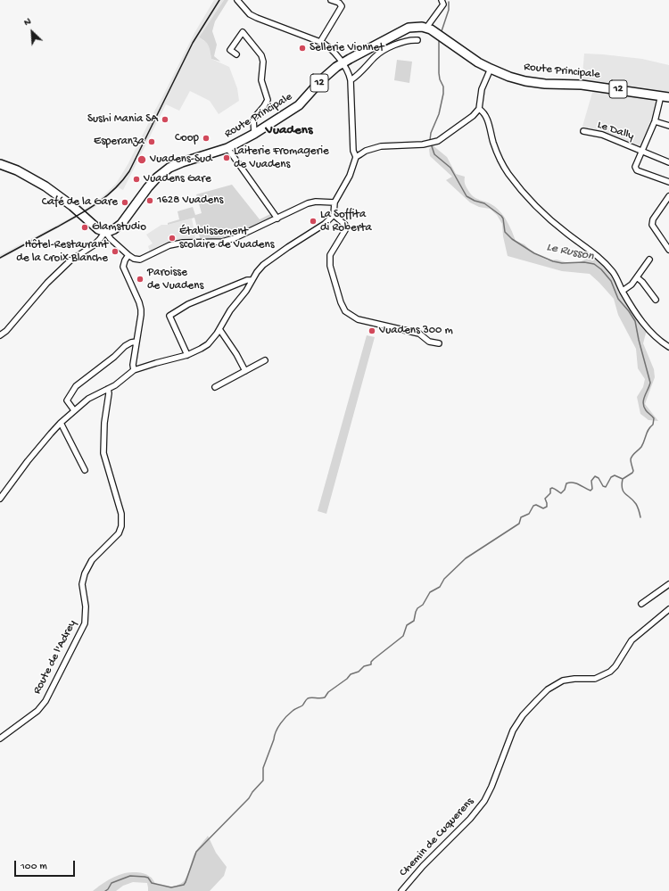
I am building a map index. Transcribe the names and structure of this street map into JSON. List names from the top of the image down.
{
  "streets": {
    "main road": ["Route Principale", "12"],
    "street": ["Le Dally", "Route de l'Adrey", "Chemin de Cuquerens"]
  },
  "crossings": [
    ["Route Principale", "Le Dally"]
  ],
  "districts": ["Vuadens"],
  "water": ["Le Russon"],
  "places": [
    "Sellerie Vionnet",
    "Sushi Mania SA",
    "Coop",
    "Esperanza",
    "Laiterie Fromagerie de Vuadens",
    "Vuadens-Sud",
    "Vuadens Gare",
    "1628 Vuadens",
    "Café de la Gare",
    "La Soffita di Roberta",
    "Glamstudio",
    "Établissement scolaire de Vuadens",
    "Hôtel-Restaurant de la Croix Blanche",
    "Paroisse de Vuadens",
    "Vuadens 300 m"
  ],
  "scale_bar": "100 m",
  "north": "top left"
}
